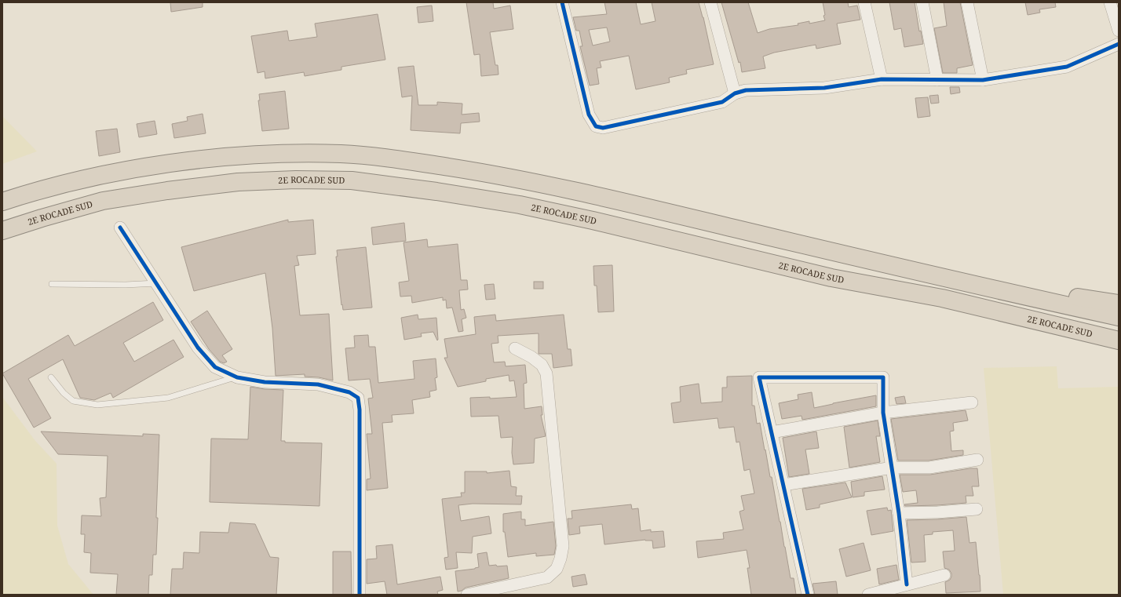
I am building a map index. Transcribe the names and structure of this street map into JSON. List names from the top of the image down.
{
  "streets": {
    "highway": ["2E ROCADE SUD"]
  }
}
